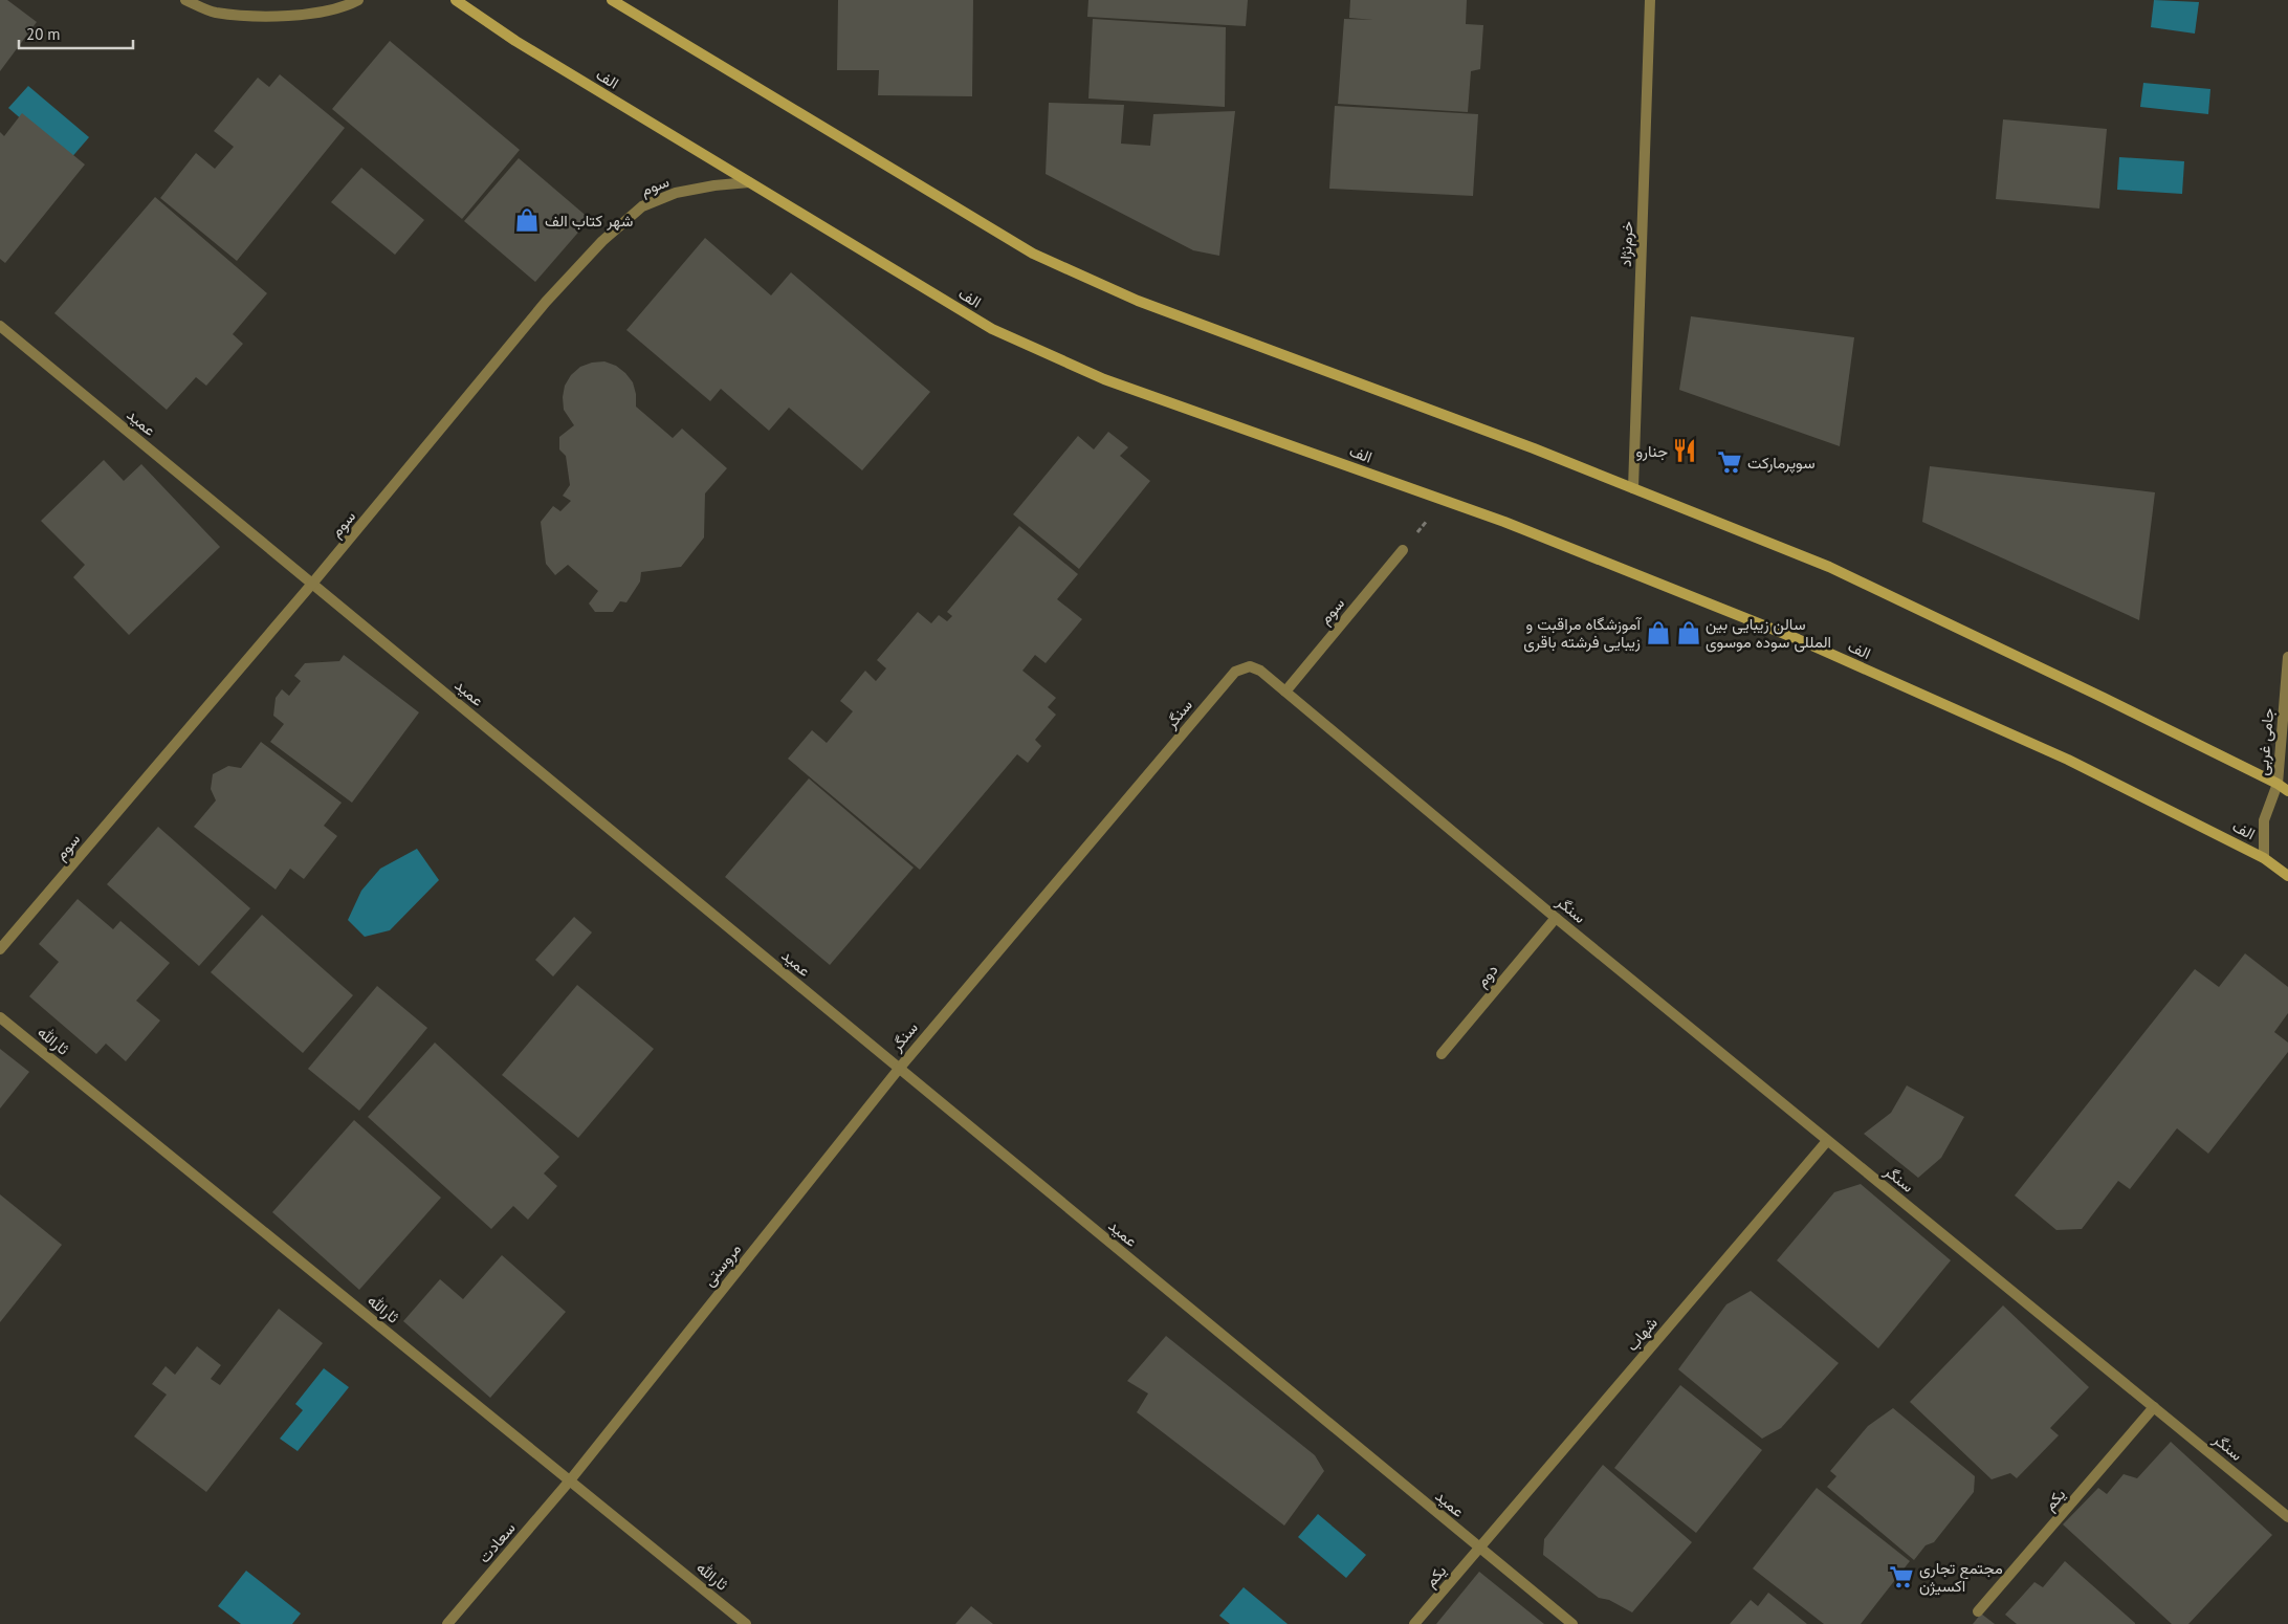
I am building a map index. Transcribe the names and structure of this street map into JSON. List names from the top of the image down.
{
  "streets": {
    "main road": ["الف"],
    "street": [
      "سوم",
      "خرم‌نژاد",
      "عمید",
      "سنگر",
      "جامی غربی",
      "دوم",
      "ثارالله",
      "مروستی",
      "شهاب",
      "یکم",
      "سعادت"
    ]
  },
  "crossings": [
    ["الف", "سوم"],
    ["الف", "جامی غربی"],
    ["سوم", "عمید"],
    ["سوم", "سنگر"],
    ["عمید", "سنگر"],
    ["عمید", "مروستی"],
    ["عمید", "شهاب"],
    ["عمید", "یکم"],
    ["سنگر", "دوم"],
    ["سنگر", "مروستی"],
    ["سنگر", "شهاب"],
    ["سنگر", "یکم"],
    ["ثارالله", "مروستی"],
    ["ثارالله", "سعادت"],
    ["مروستی", "سعادت"],
    ["شهاب", "یکم"]
  ],
  "places": {
    "shop": ["شهر کتاب الف", "آموزشگاه مراقبت و زیبایی فرشته باقری", "سالن زیبایی بین المللی سوده موسوی"],
    "restaurant": ["جنارو"],
    "supermarket": ["سوپرمارکت", "مجتمع تجاری اکسیژن"]
  },
  "scale_bar": "20 m"
}
